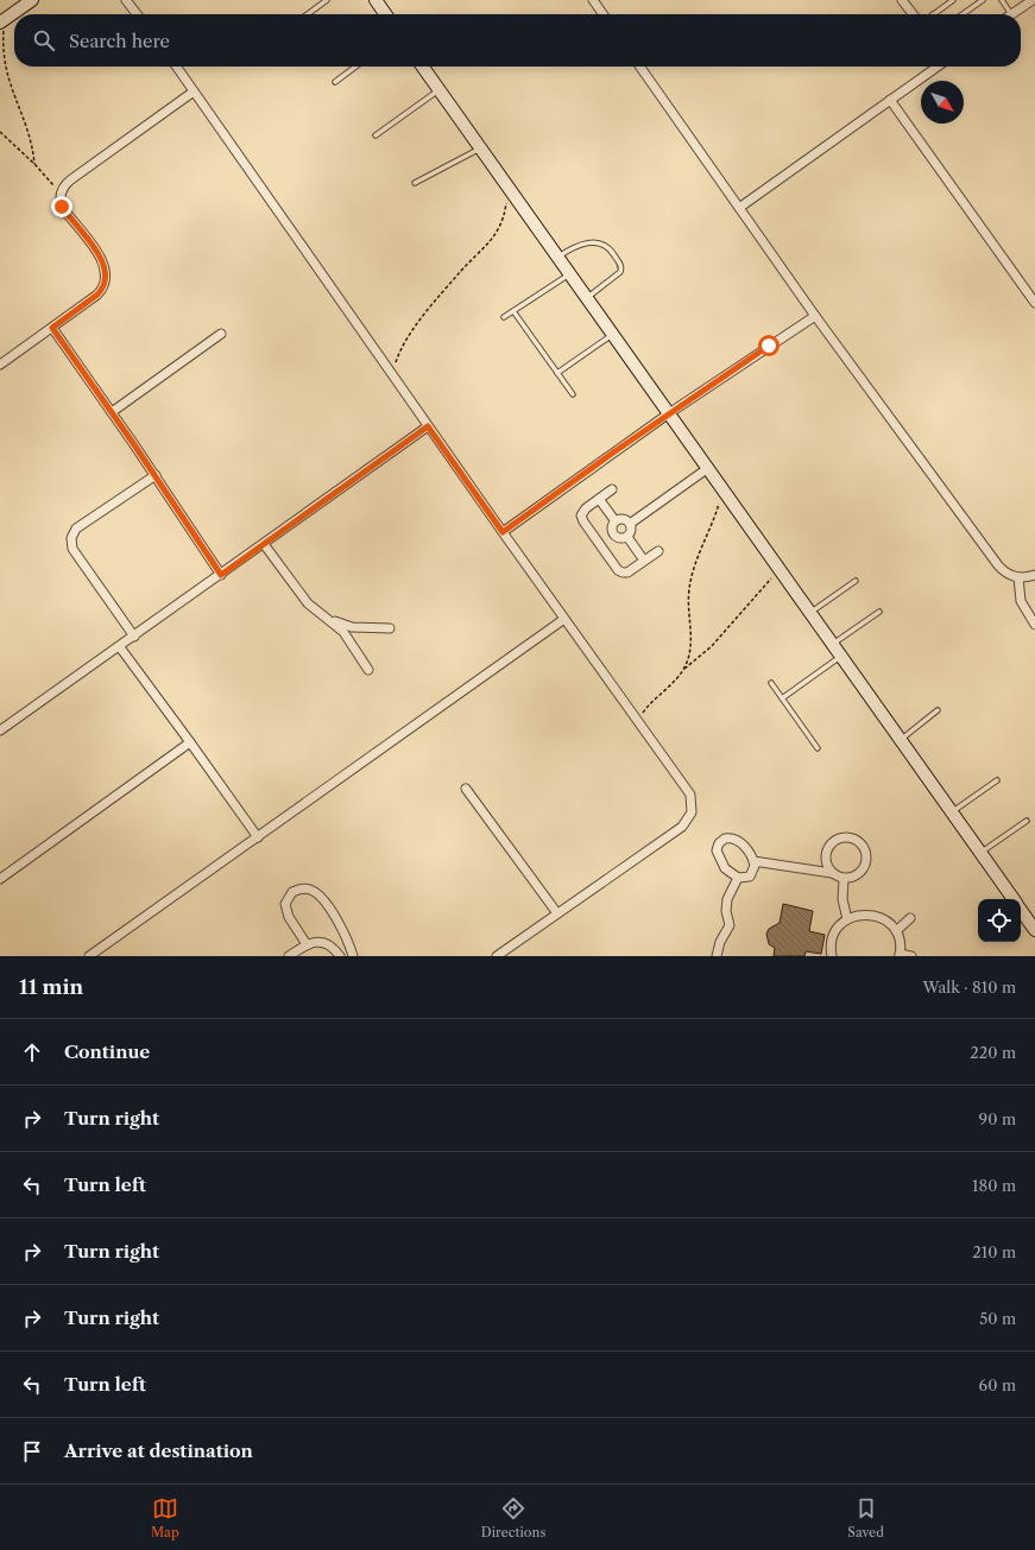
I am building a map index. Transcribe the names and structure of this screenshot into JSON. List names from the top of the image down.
{
  "north": "bottom right",
  "page": {
    "search": "Search here",
    "heading": ["11 min", "Walk · 810 m"],
    "list": [
      ["Continue", "220 m"],
      ["Turn right", "90 m"],
      ["Turn left", "180 m"],
      ["Turn right", "210 m"],
      ["Turn right", "50 m"],
      ["Turn left", "60 m"],
      "Arrive at destination"
    ],
    "nav": ["Map", "Directions", "Saved"]
  }
}
